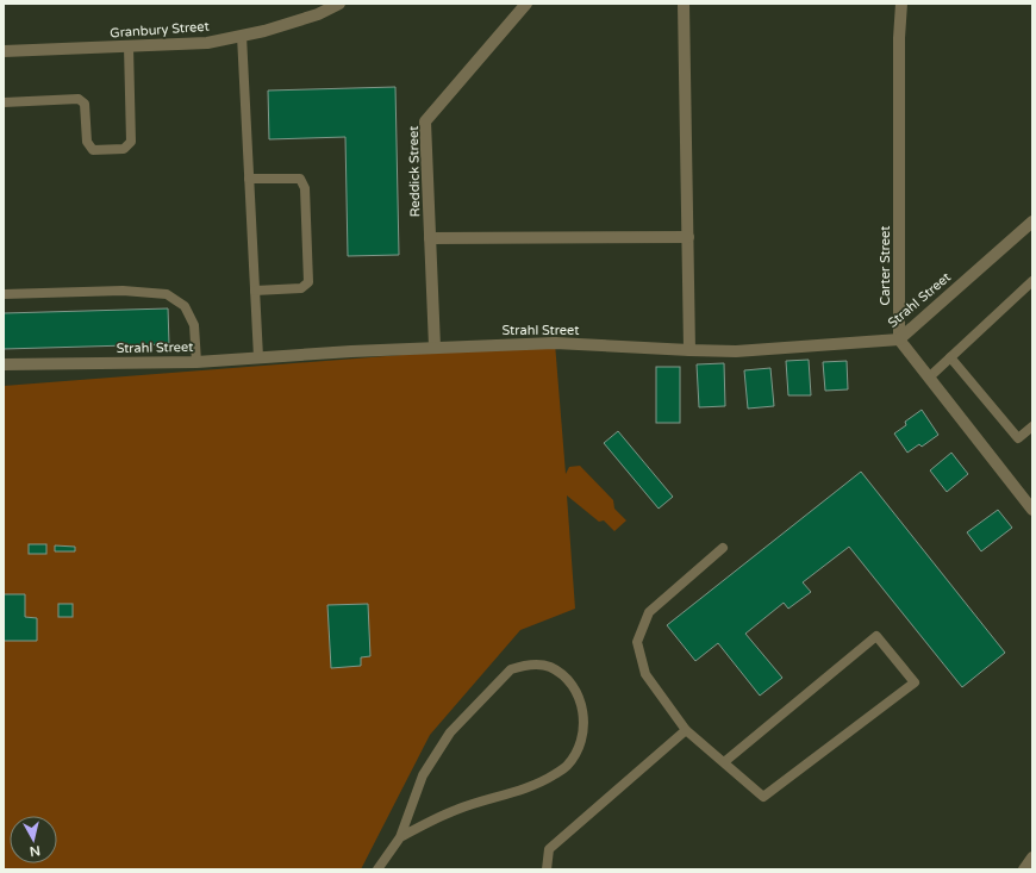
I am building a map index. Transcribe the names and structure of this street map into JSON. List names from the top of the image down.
{
  "streets": {
    "street": [
      "Granbury Street",
      "Reddick Street",
      "Carter Street",
      "Strahl Street"
    ]
  },
  "crossings": [
    ["Reddick Street", "Strahl Street"],
    ["Carter Street", "Strahl Street"]
  ],
  "north": "bottom"
}
